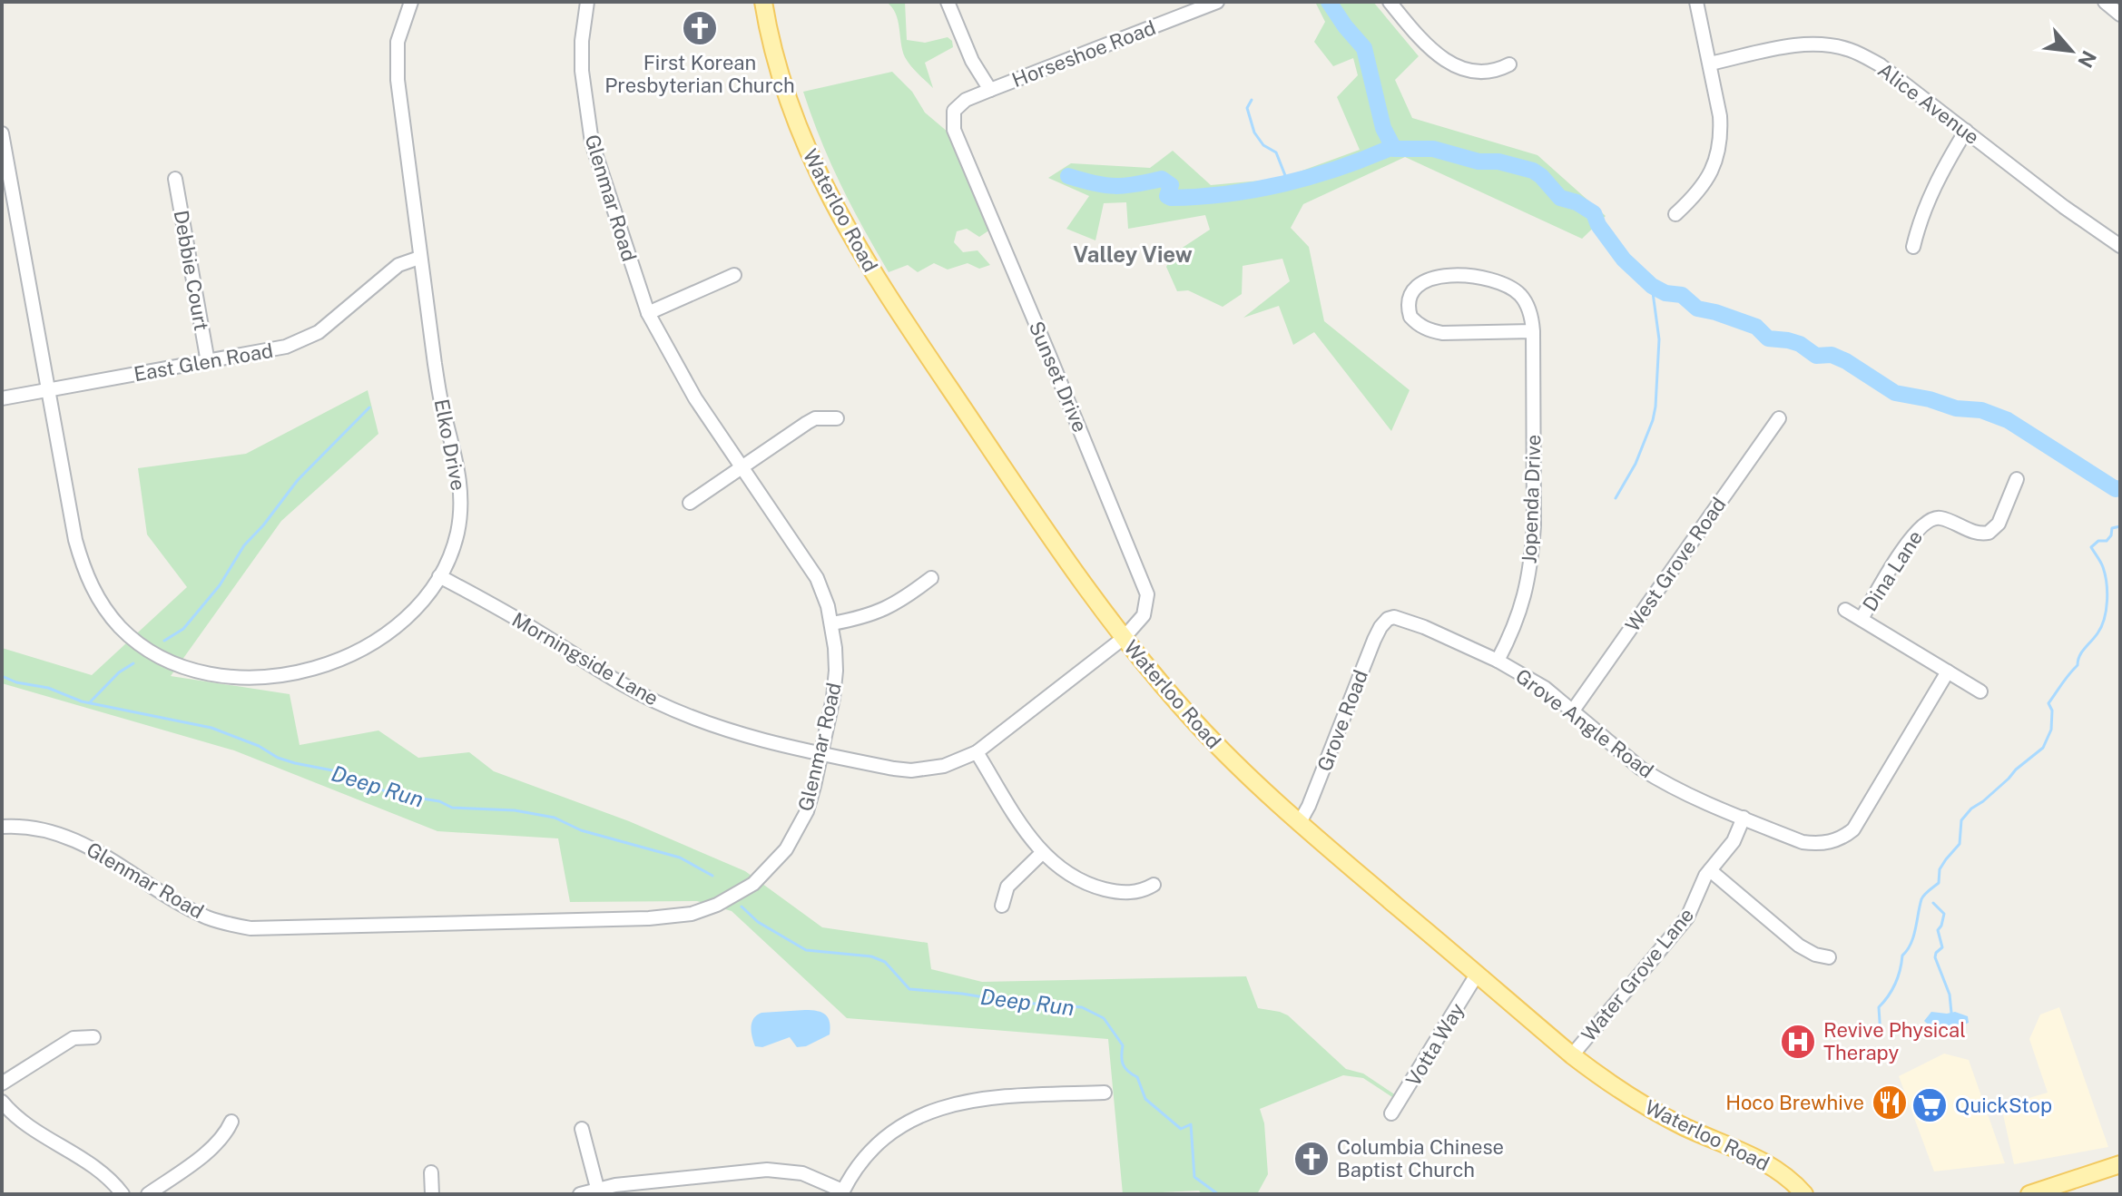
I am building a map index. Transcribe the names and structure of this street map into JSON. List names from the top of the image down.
{
  "streets": {
    "main road": ["Waterloo Road"],
    "street": [
      "Horseshoe Road",
      "Alice Avenue",
      "Glenmar Road",
      "Debbie Court",
      "East Glen Road",
      "Sunset Drive",
      "Elko Drive",
      "Jopenda Drive",
      "West Grove Road",
      "Dina Lane",
      "Morningside Lane",
      "Grove Road",
      "Grove Angle Road",
      "Water Grove Lane",
      "Votta Way"
    ]
  },
  "crossings": [
    ["Horseshoe Road", "Sunset Drive"],
    ["Glenmar Road", "Morningside Lane"],
    ["Waterloo Road", "Sunset Drive"],
    ["Waterloo Road", "Morningside Lane"],
    ["Waterloo Road", "Grove Road"],
    ["Waterloo Road", "Water Grove Lane"],
    ["Waterloo Road", "Votta Way"],
    ["Debbie Court", "East Glen Road"],
    ["East Glen Road", "Elko Drive"],
    ["Sunset Drive", "Morningside Lane"],
    ["Elko Drive", "Morningside Lane"],
    ["Jopenda Drive", "Grove Angle Road"],
    ["West Grove Road", "Grove Angle Road"],
    ["Grove Road", "Grove Angle Road"],
    ["Grove Angle Road", "Water Grove Lane"]
  ],
  "districts": ["Valley View"],
  "water": ["Deep Run"],
  "places": {
    "church": ["First Korean Presbyterian Church", "Columbia Chinese Baptist Church"],
    "hospital": ["Revive Physical Therapy"],
    "restaurant": ["Hoco Brewhive"],
    "supermarket": ["QuickStop"]
  },
  "north": "bottom right"
}
